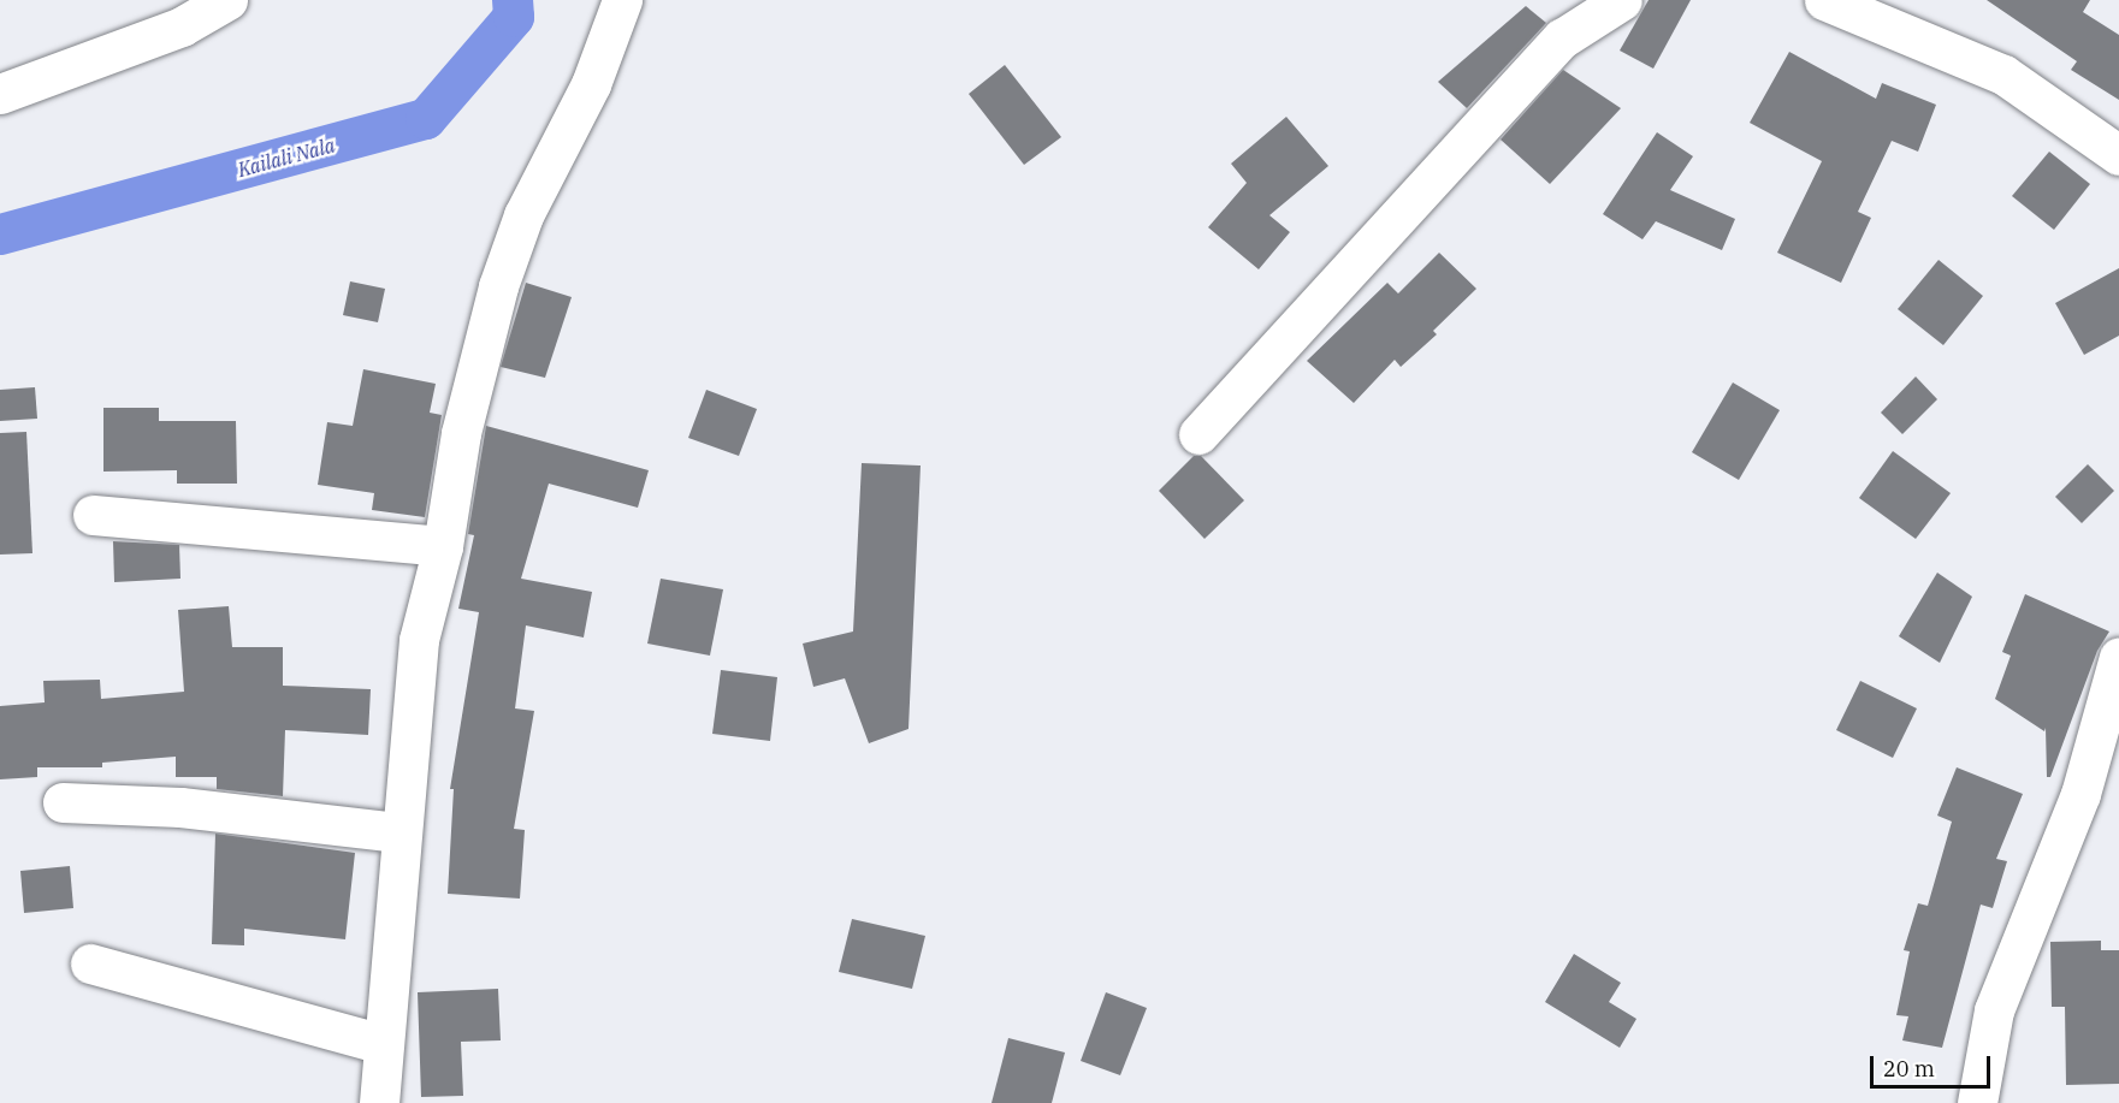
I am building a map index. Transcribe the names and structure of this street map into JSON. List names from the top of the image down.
{
  "water": ["Kailali Nala"],
  "scale_bar": "20 m"
}
